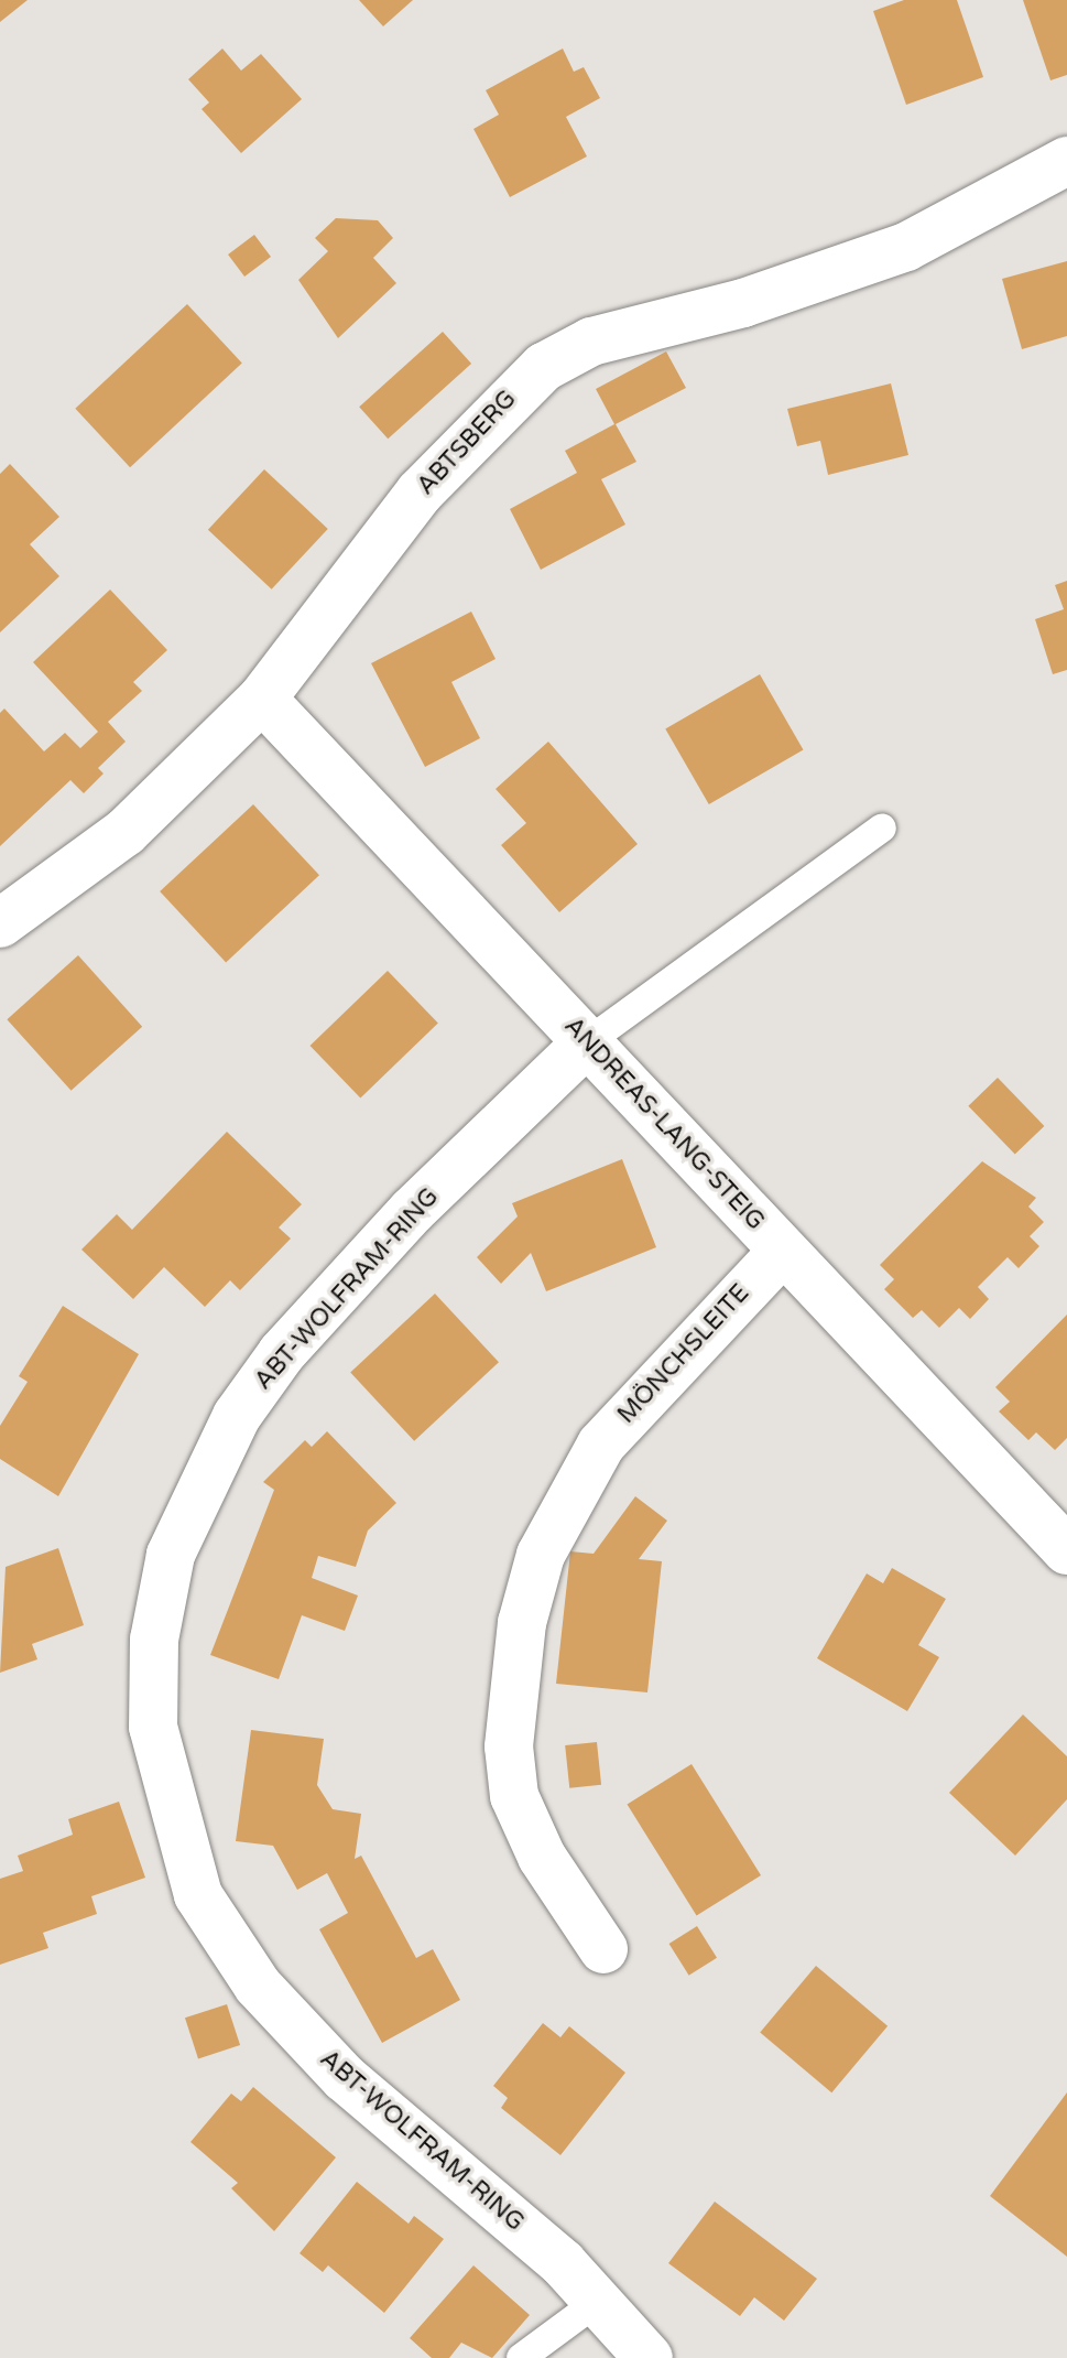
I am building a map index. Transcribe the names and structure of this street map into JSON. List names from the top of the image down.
{
  "streets": {
    "street": [
      "ABTSBERG",
      "ANDREAS-LANG-STEIG",
      "ABT-WOLFRAM-RING",
      "MÖNCHSLEITE"
    ]
  },
  "crossings": [
    ["ABTSBERG", "ANDREAS-LANG-STEIG"],
    ["ANDREAS-LANG-STEIG", "ABT-WOLFRAM-RING"],
    ["ANDREAS-LANG-STEIG", "MÖNCHSLEITE"]
  ]
}
